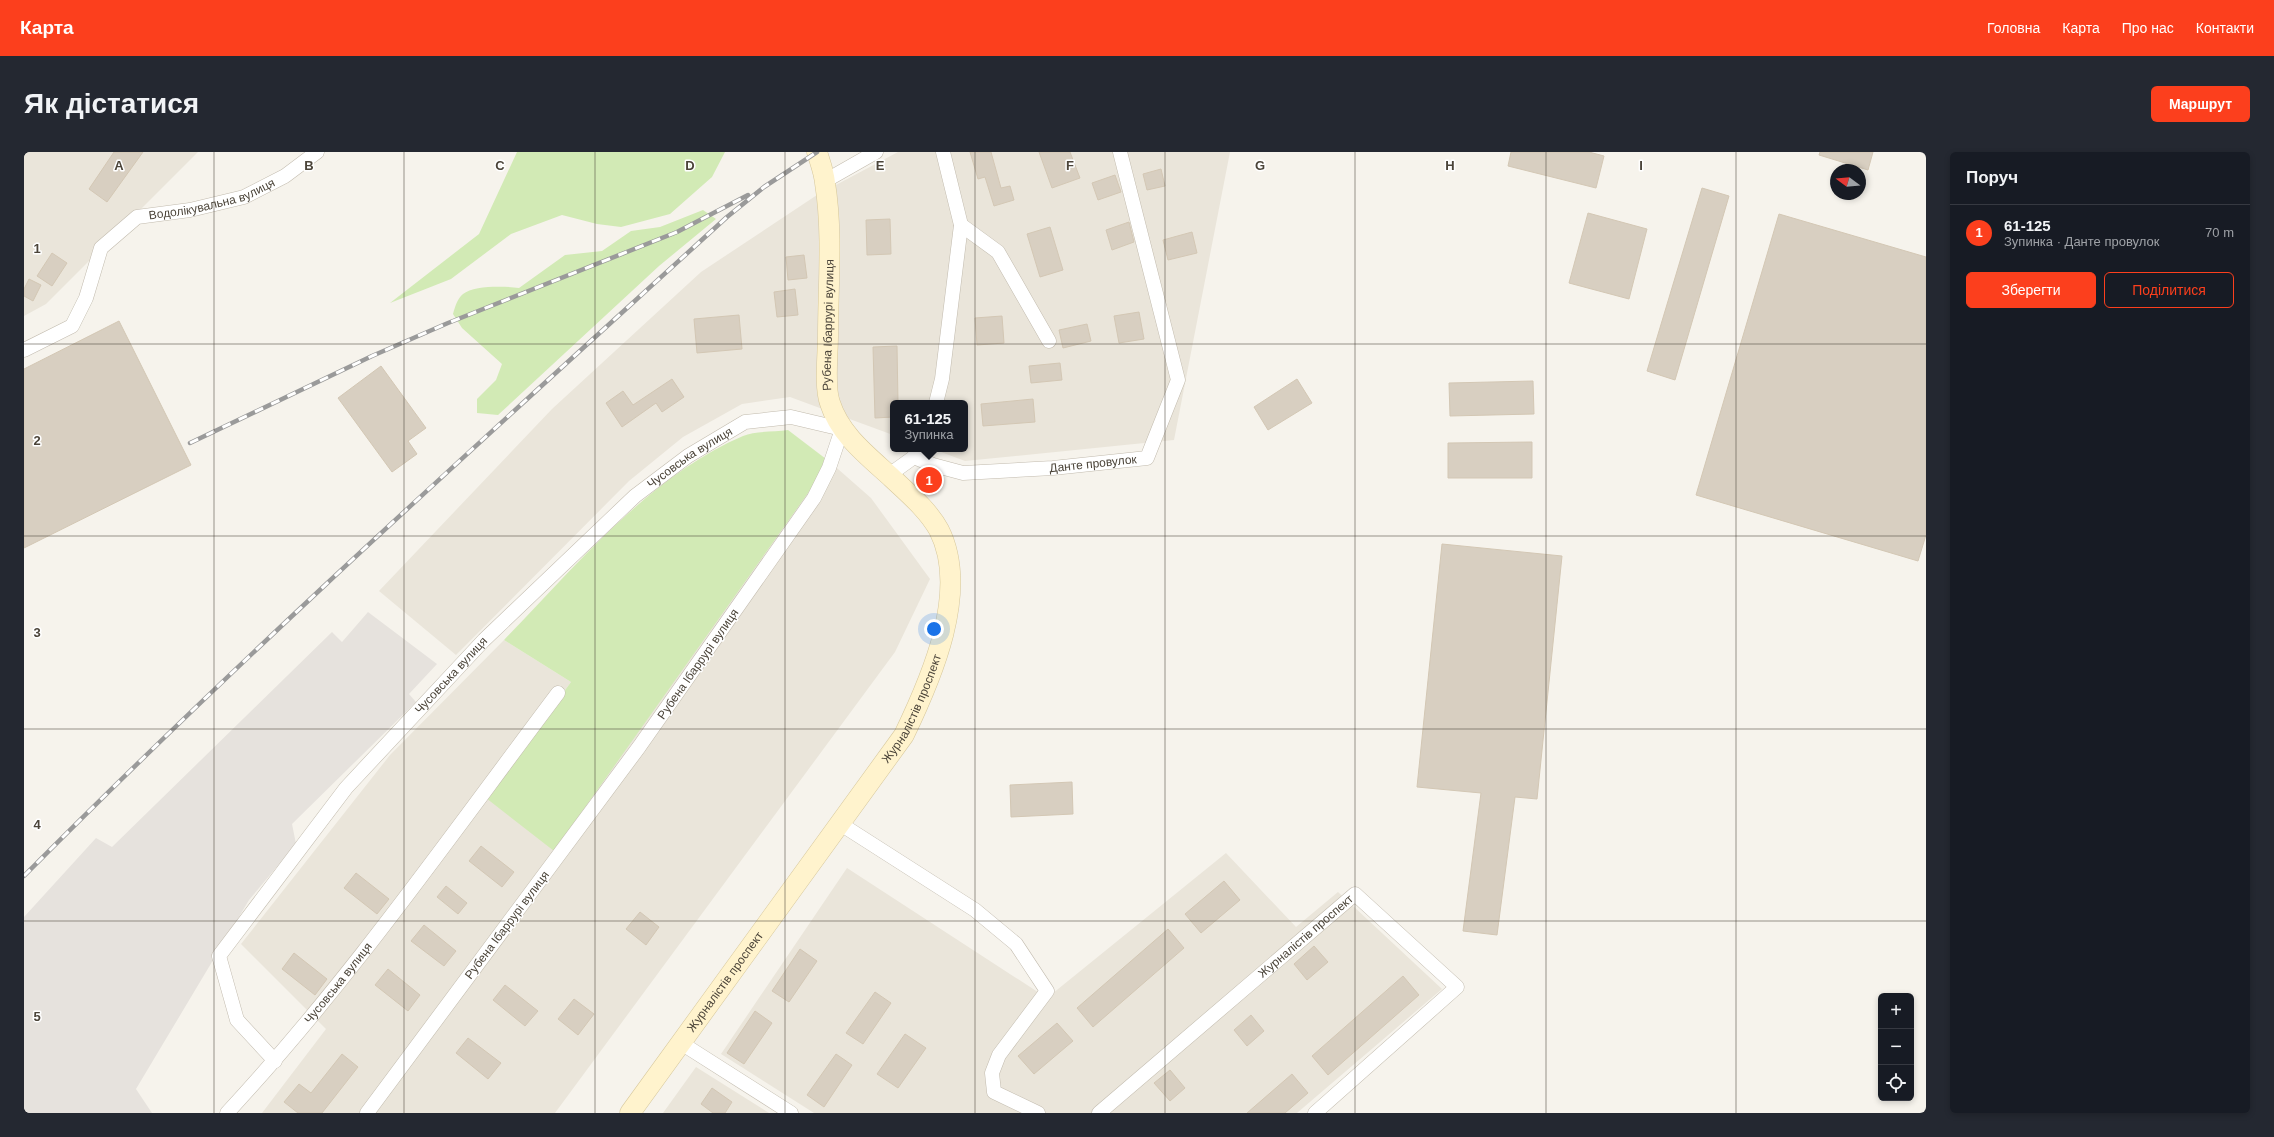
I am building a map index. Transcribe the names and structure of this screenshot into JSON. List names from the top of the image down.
{
  "streets": {
    "main road": ["Рубена Ібаррурі вулиця", "Журналістів проспект"],
    "street": ["Водолікувальна вулиця", "Чусовська вулиця", "Данте провулок"]
  },
  "crossings": [
    ["Рубена Ібаррурі вулиця", "Чусовська вулиця"],
    ["Рубена Ібаррурі вулиця", "Журналістів проспект"],
    ["Чусовська вулиця", "Журналістів проспект"],
    ["Данте провулок", "Журналістів проспект"]
  ],
  "north": "left",
  "page": {
    "header": "Карта",
    "nav": [
      "Головна",
      "Карта",
      "Про нас",
      "Контакти"
    ],
    "buttons": [
      "Маршрут",
      ["Зберегти", "Поділитися"]
    ],
    "title": "Як дістатися",
    "heading": "Поруч",
    "list": [
      {
        "mark": "1",
        "name": "61-125",
        "note": "Зупинка · Данте провулок",
        "value": "70 m"
      }
    ],
    "popup": ["61-125", "Зупинка"],
    "pins": "1",
    "map_buttons": ["+", "−"]
  },
  "grid": {
    "columns": [
      "A",
      "B",
      "C",
      "D",
      "E",
      "F",
      "G",
      "H",
      "I"
    ],
    "rows": [
      "1",
      "2",
      "3",
      "4",
      "5"
    ]
  }
}
